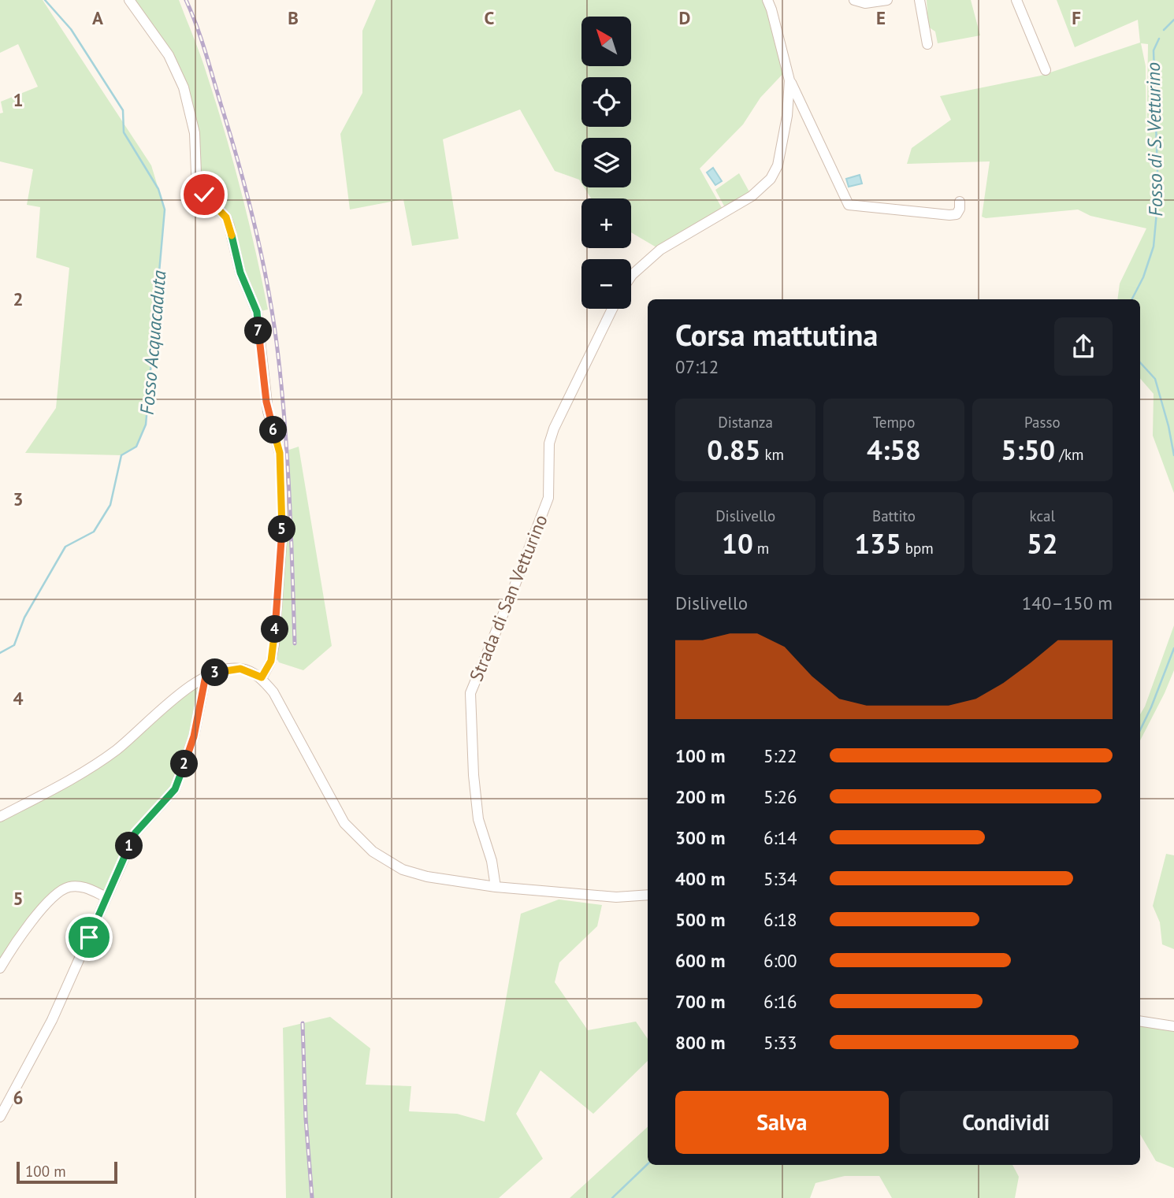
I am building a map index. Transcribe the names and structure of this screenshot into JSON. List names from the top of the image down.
{
  "streets": {
    "street": ["Strada di San Vetturino"]
  },
  "water": ["Fosso di S. Vetturino", "Fosso Acquacaduta"],
  "scale_bar": "100 m",
  "north": "top left",
  "page": {
    "map_buttons": ["+", "−"],
    "heading": ["Corsa mattutina", "07:12"],
    "pins": [
      "7",
      "6",
      "5",
      "4",
      "3",
      "2",
      "1"
    ],
    "stats": [
      ["Distanza", "0.85 km"],
      ["Tempo", "4:58"],
      ["Passo", "5:50 /km"],
      ["Dislivello", "10 m"],
      ["Battito", "135 bpm"],
      ["kcal", "52"]
    ],
    "chart": ["Dislivello", "140–150 m"],
    "list": [
      {
        "name": "100 m",
        "note": "5:22"
      },
      {
        "name": "200 m",
        "note": "5:26"
      },
      {
        "name": "300 m",
        "note": "6:14"
      },
      {
        "name": "400 m",
        "note": "5:34"
      },
      {
        "name": "500 m",
        "note": "6:18"
      },
      {
        "name": "600 m",
        "note": "6:00"
      },
      {
        "name": "700 m",
        "note": "6:16"
      },
      {
        "name": "800 m",
        "note": "5:33"
      }
    ],
    "buttons": ["Salva", "Condividi"],
    "scale": "100 m"
  },
  "grid": {
    "columns": [
      "A",
      "B",
      "C",
      "D",
      "E",
      "F"
    ],
    "rows": [
      "1",
      "2",
      "3",
      "4",
      "5",
      "6"
    ]
  }
}
